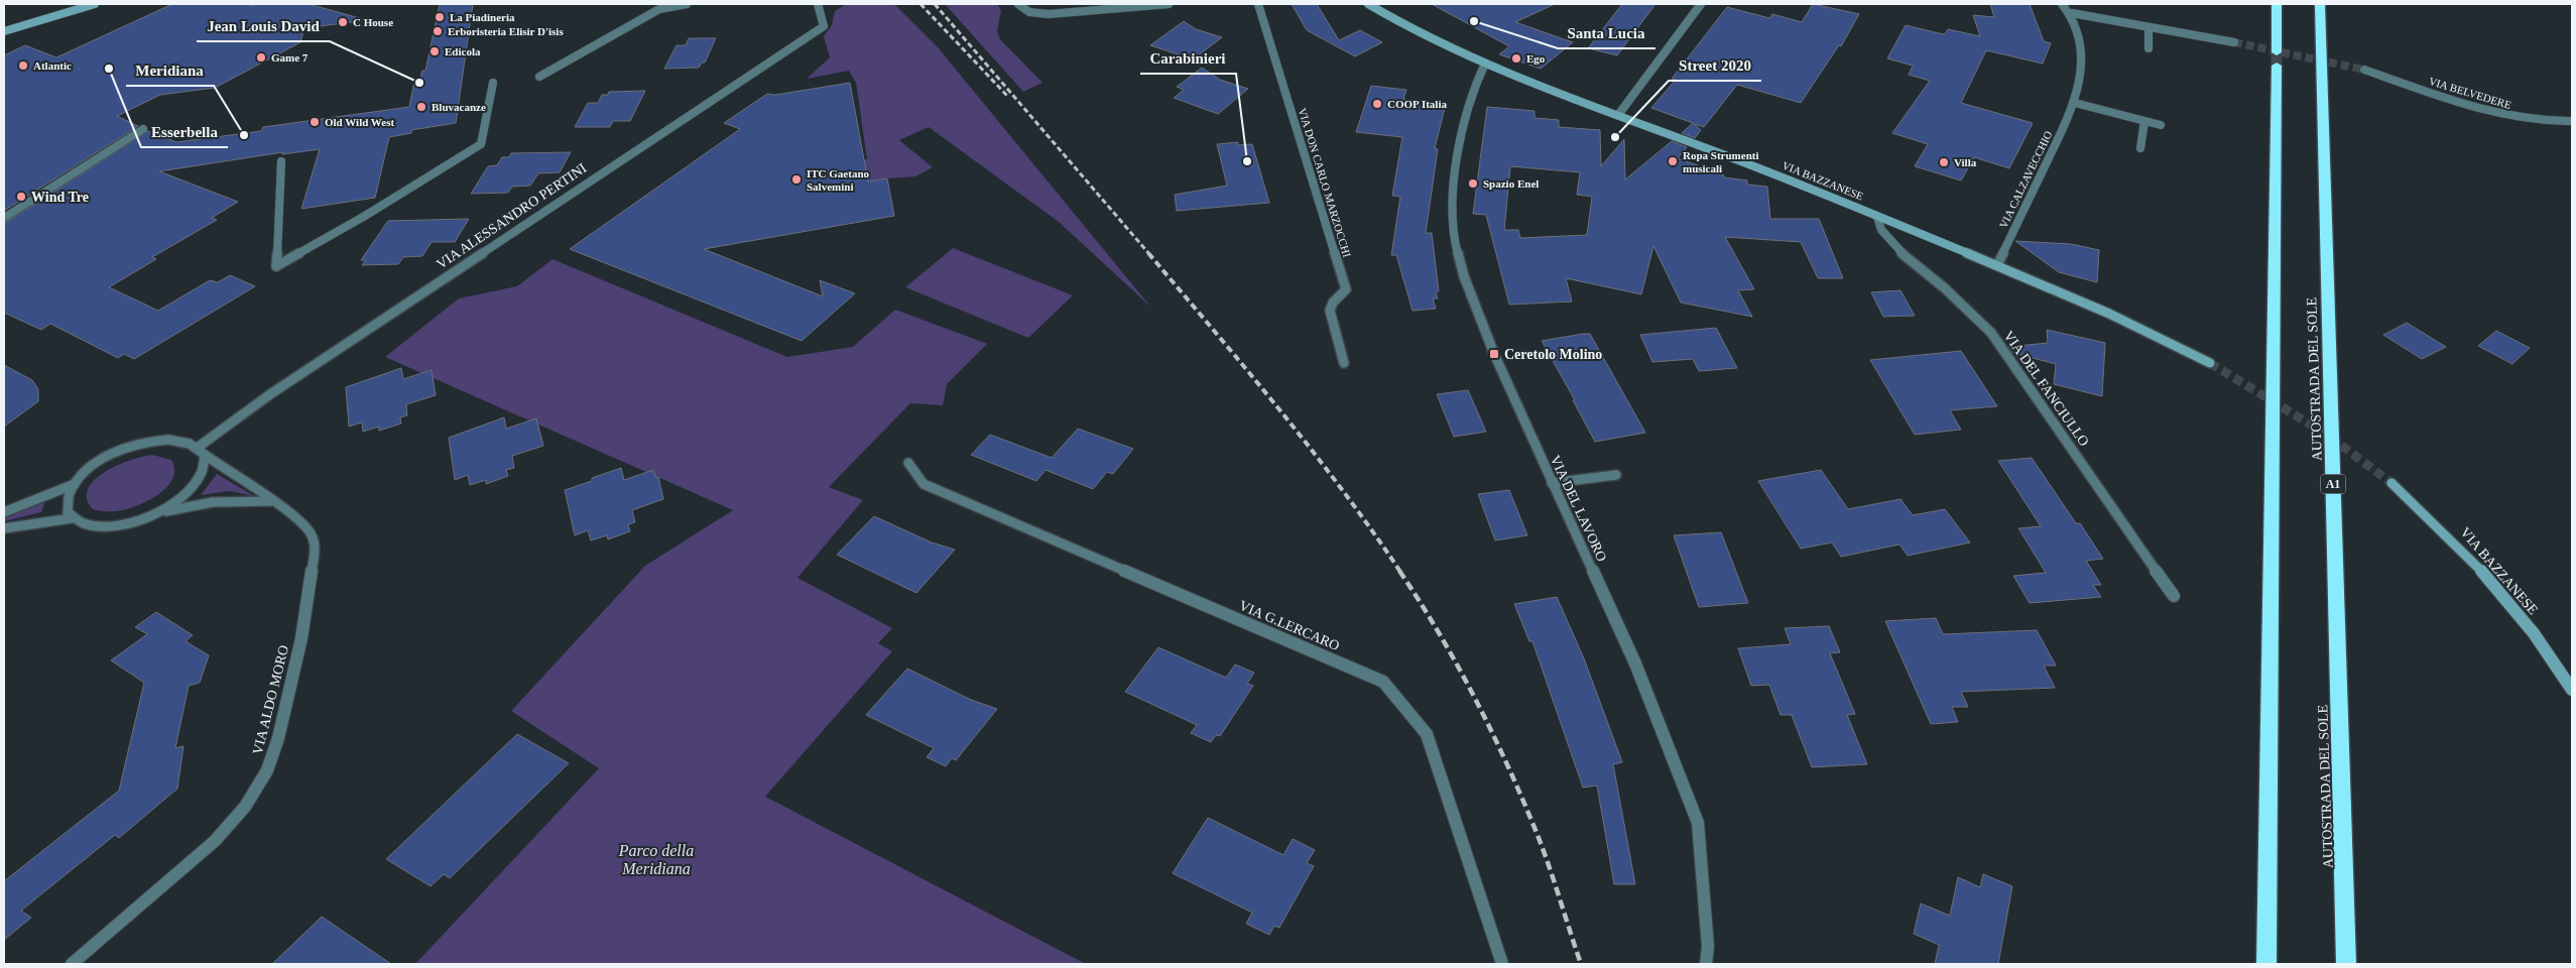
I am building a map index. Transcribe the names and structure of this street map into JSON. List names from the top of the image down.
{
  "streets": {
    "highway": ["AUTOSTRADA DEL SOLE", "A1"],
    "main road": ["VIA BAZZANESE"],
    "street": [
      "VIA BELVEDERE",
      "VIA CALZAVECCHIO",
      "VIA DON CARLO MARZOCCHI",
      "VIA ALESSANDRO PERTINI",
      "VIA DEL FANCIULLO",
      "VIA DEL LAVORO",
      "VIA G.LERCARO",
      "VIA ALDO MORO"
    ]
  },
  "crossings": [
    ["VIA CALZAVECCHIO", "VIA BAZZANESE"],
    ["VIA BAZZANESE", "VIA DEL FANCIULLO"],
    ["VIA BAZZANESE", "VIA DEL LAVORO"],
    ["VIA ALESSANDRO PERTINI", "VIA ALDO MORO"]
  ],
  "parks": ["Parco della Meridiana"],
  "places": {
    "other": [
      "La Piadineria",
      "Santa Lucia",
      "C House",
      "Erboristeria Elisir D'isis",
      "Edicola",
      "Game 7",
      "Ego",
      "Atlantic",
      "Esserbella",
      "Jean Louis David",
      "COOP Italia",
      "Bluvacanze",
      "Old Wild West",
      "Meridiana",
      "Street 2020",
      "Carabinieri",
      "Ropa Strumenti musicali",
      "Villa",
      "ITC Gaetano Salvemini",
      "Spazio Enel",
      "Wind Tre"
    ],
    "transit": ["Ceretolo Molino"]
  }
}
